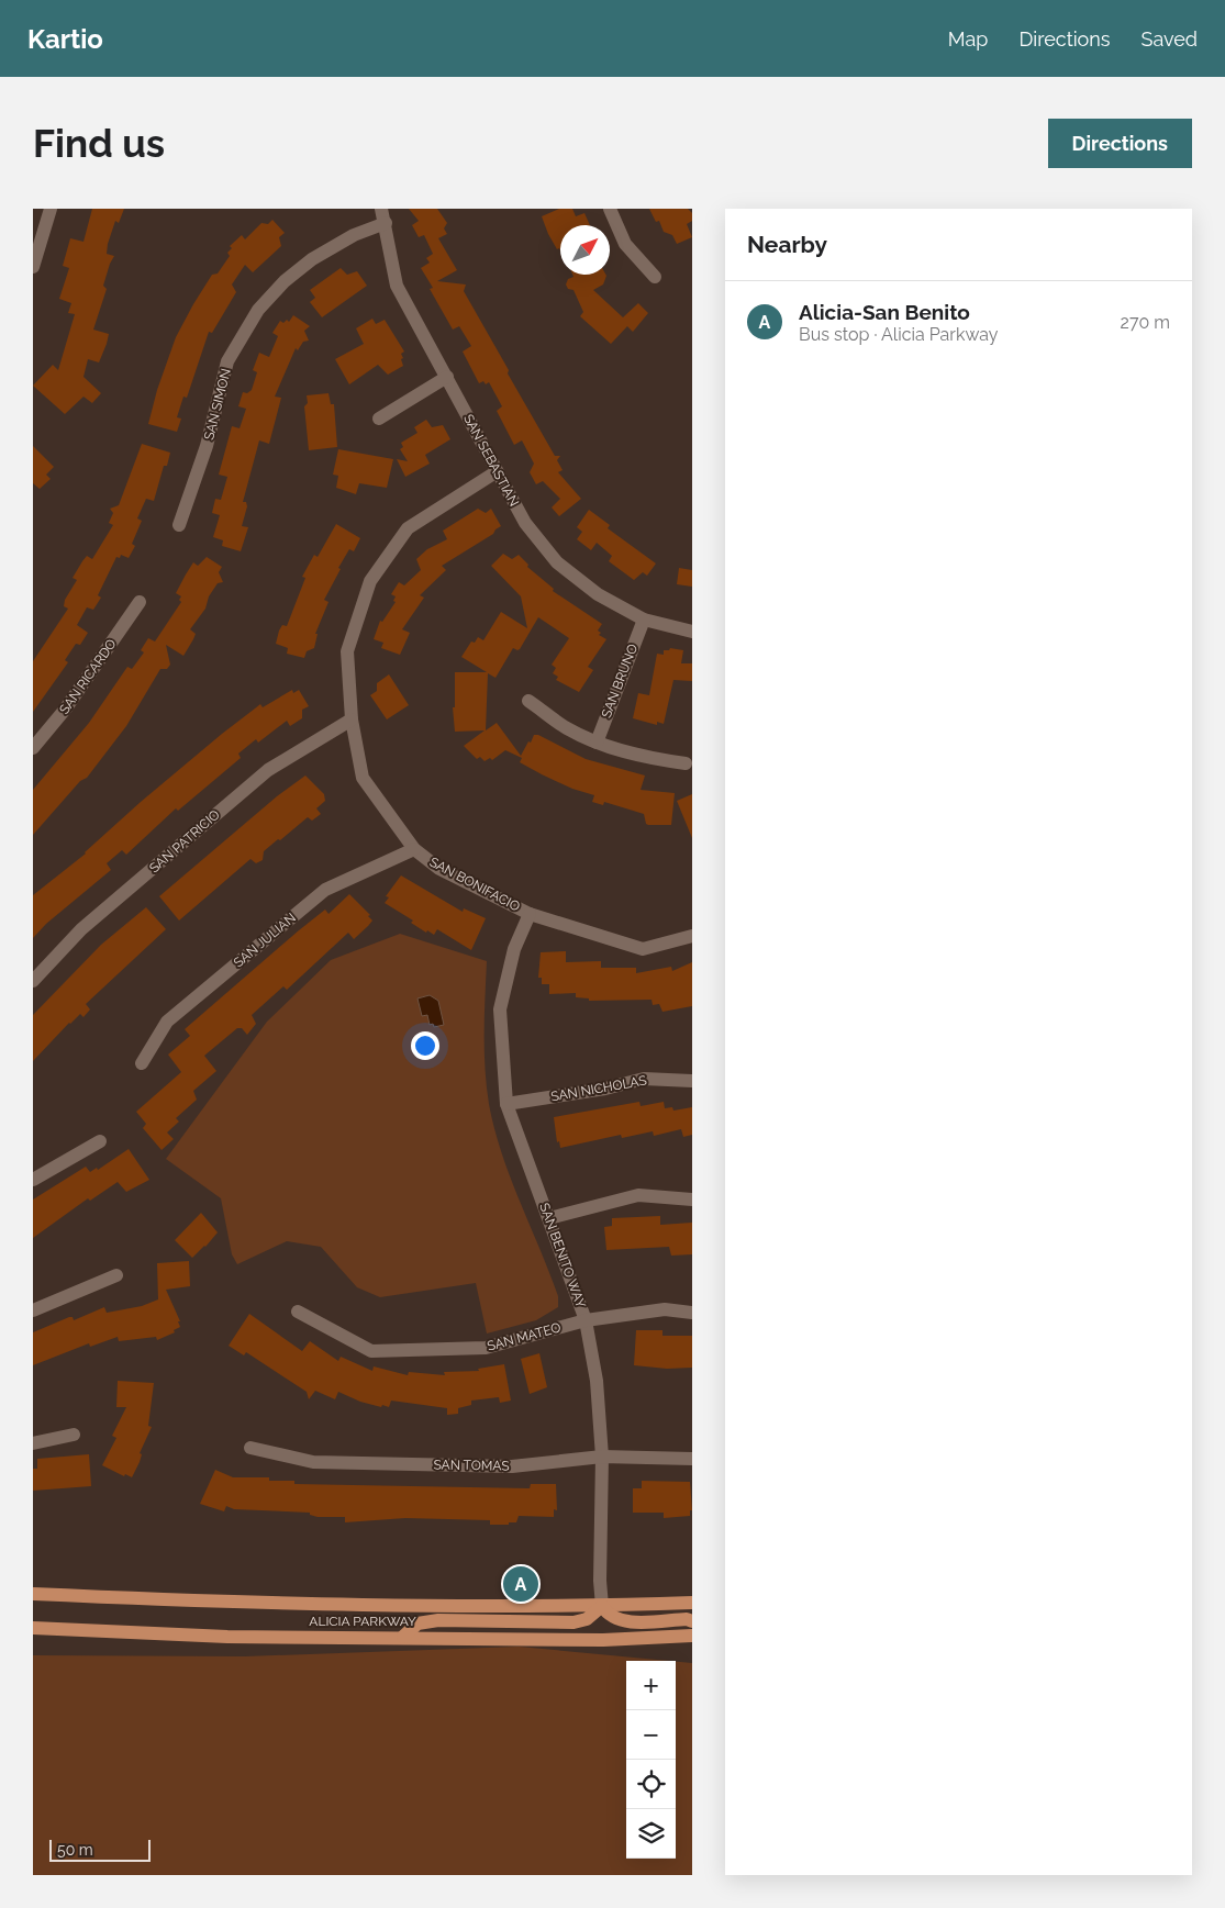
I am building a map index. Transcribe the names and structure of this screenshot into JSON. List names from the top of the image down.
{
  "streets": {
    "main road": ["ALICIA PARKWAY"],
    "street": [
      "SAN SIMON",
      "SAN SEBASTIAN",
      "SAN RICARDO",
      "SAN BRUNO",
      "SAN PATRICIO",
      "SAN BONIFACIO",
      "SAN JULIAN",
      "SAN NICHOLAS",
      "SAN BENITO WAY",
      "SAN MATEO",
      "SAN TOMAS"
    ]
  },
  "crossings": [
    ["SAN SIMON", "SAN SEBASTIAN"],
    ["SAN SEBASTIAN", "SAN BRUNO"],
    ["SAN SEBASTIAN", "SAN BONIFACIO"],
    ["SAN PATRICIO", "SAN BONIFACIO"],
    ["SAN BONIFACIO", "SAN JULIAN"],
    ["SAN BONIFACIO", "SAN BENITO WAY"],
    ["SAN NICHOLAS", "SAN BENITO WAY"],
    ["SAN BENITO WAY", "SAN MATEO"],
    ["SAN BENITO WAY", "SAN TOMAS"],
    ["SAN BENITO WAY", "ALICIA PARKWAY"]
  ],
  "scale_bar": "50 m",
  "north": "top right",
  "page": {
    "header": "Kartio",
    "nav": ["Map", "Directions", "Saved"],
    "buttons": "Directions",
    "title": "Find us",
    "heading": "Nearby",
    "list": [
      {
        "mark": "A",
        "name": "Alicia-San Benito",
        "note": "Bus stop · Alicia Parkway",
        "value": "270 m"
      }
    ],
    "pins": "A",
    "map_buttons": ["+", "−"],
    "scale": "50 m"
  }
}
